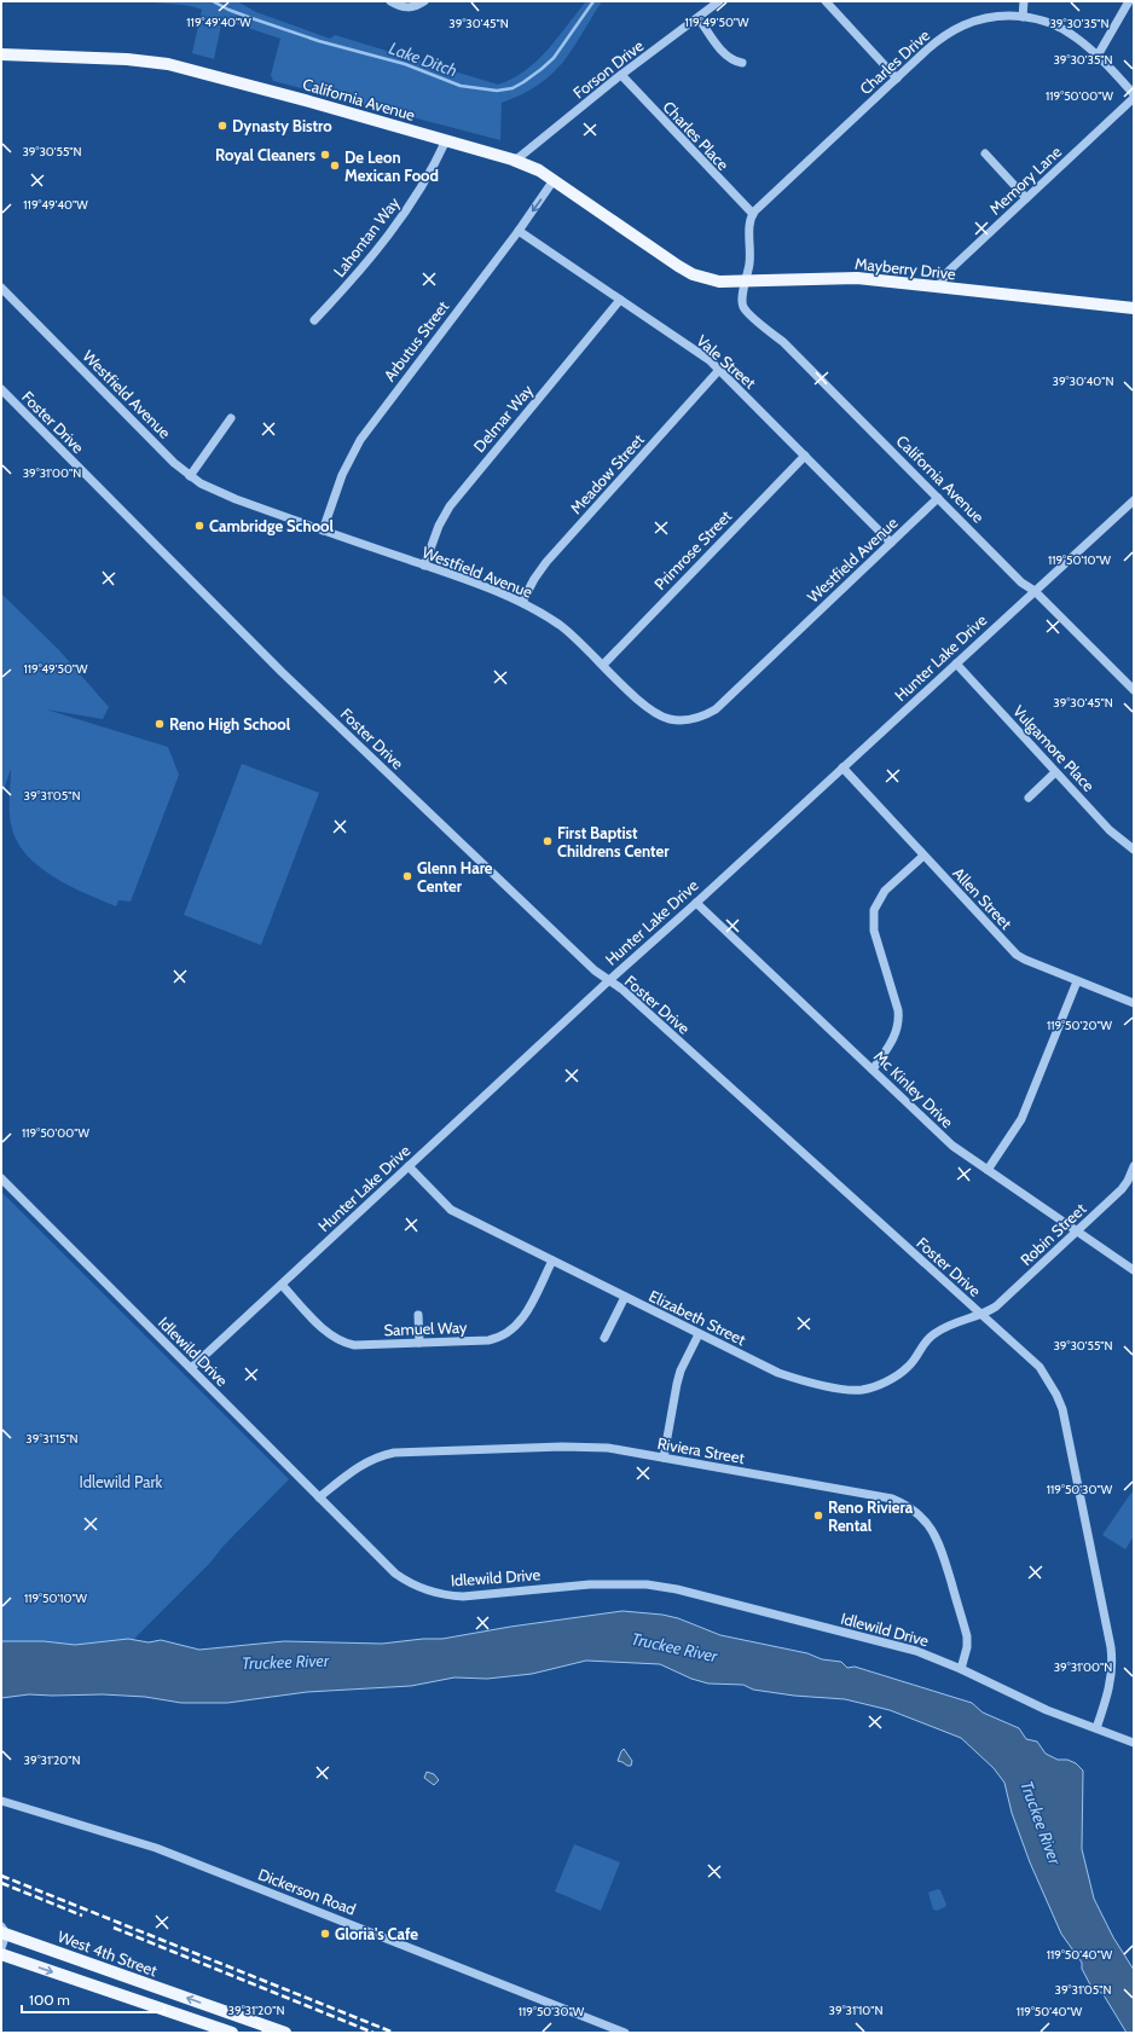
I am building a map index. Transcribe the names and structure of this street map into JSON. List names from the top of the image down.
{
  "streets": {
    "main road": ["California Avenue", "Mayberry Drive", "West 4th Street"],
    "street": [
      "Charles Drive",
      "Forson Drive",
      "Charles Place",
      "Memory Lane",
      "Lahontan Way",
      "Arbutus Street",
      "Vale Street",
      "Westfield Avenue",
      "Delmar Way",
      "Foster Drive",
      "Meadow Street",
      "Primrose Street",
      "Hunter Lake Drive",
      "Vulgamore Place",
      "Allen Street",
      "Mc Kinley Drive",
      "Robin Street",
      "Elizabeth Street",
      "Samuel Way",
      "Idlewild Drive",
      "Riviera Street",
      "Dickerson Road"
    ]
  },
  "crossings": [
    ["Charles Drive", "Charles Place"],
    ["Forson Drive", "California Avenue"],
    ["Forson Drive", "Charles Place"],
    ["California Avenue", "Lahontan Way"],
    ["California Avenue", "Mayberry Drive"],
    ["California Avenue", "Arbutus Street"],
    ["California Avenue", "Westfield Avenue"],
    ["California Avenue", "Hunter Lake Drive"],
    ["Memory Lane", "Mayberry Drive"],
    ["Arbutus Street", "Vale Street"],
    ["Arbutus Street", "Westfield Avenue"],
    ["Vale Street", "Westfield Avenue"],
    ["Vale Street", "Delmar Way"],
    ["Vale Street", "Meadow Street"],
    ["Vale Street", "Primrose Street"],
    ["Westfield Avenue", "Delmar Way"],
    ["Westfield Avenue", "Meadow Street"],
    ["Westfield Avenue", "Primrose Street"],
    ["Foster Drive", "Hunter Lake Drive"],
    ["Foster Drive", "Robin Street"],
    ["Foster Drive", "Elizabeth Street"],
    ["Foster Drive", "Idlewild Drive"],
    ["Hunter Lake Drive", "Vulgamore Place"],
    ["Hunter Lake Drive", "Allen Street"],
    ["Hunter Lake Drive", "Mc Kinley Drive"],
    ["Hunter Lake Drive", "Elizabeth Street"],
    ["Hunter Lake Drive", "Samuel Way"],
    ["Hunter Lake Drive", "Idlewild Drive"],
    ["Mc Kinley Drive", "Robin Street"],
    ["Robin Street", "Elizabeth Street"],
    ["Elizabeth Street", "Samuel Way"],
    ["Idlewild Drive", "Riviera Street"]
  ],
  "water": ["Lake Ditch", "Truckee River"],
  "parks": ["Idlewild Park"],
  "places": [
    "Dynasty Bistro",
    "Royal Cleaners",
    "De Leon Mexican Food",
    "Cambridge School",
    "Reno High School",
    "First Baptist Childrens Center",
    "Glenn Hare Center",
    "Reno Riviera Rental",
    "Gloria's Cafe"
  ],
  "scale_bar": "100 m",
  "coordinates": [
    "119°49'40\"W",
    "119°49'50\"W",
    "39°30'45\"N",
    "39°30'35\"N",
    "119°50'00\"W",
    "39°30'55\"N",
    "39°30'40\"N",
    "39°31'00\"N",
    "119°50'10\"W",
    "39°31'05\"N",
    "119°50'20\"W",
    "39°31'15\"N",
    "119°50'30\"W",
    "39°31'20\"N",
    "119°50'40\"W",
    "39°31'10\"N"
  ]
}
